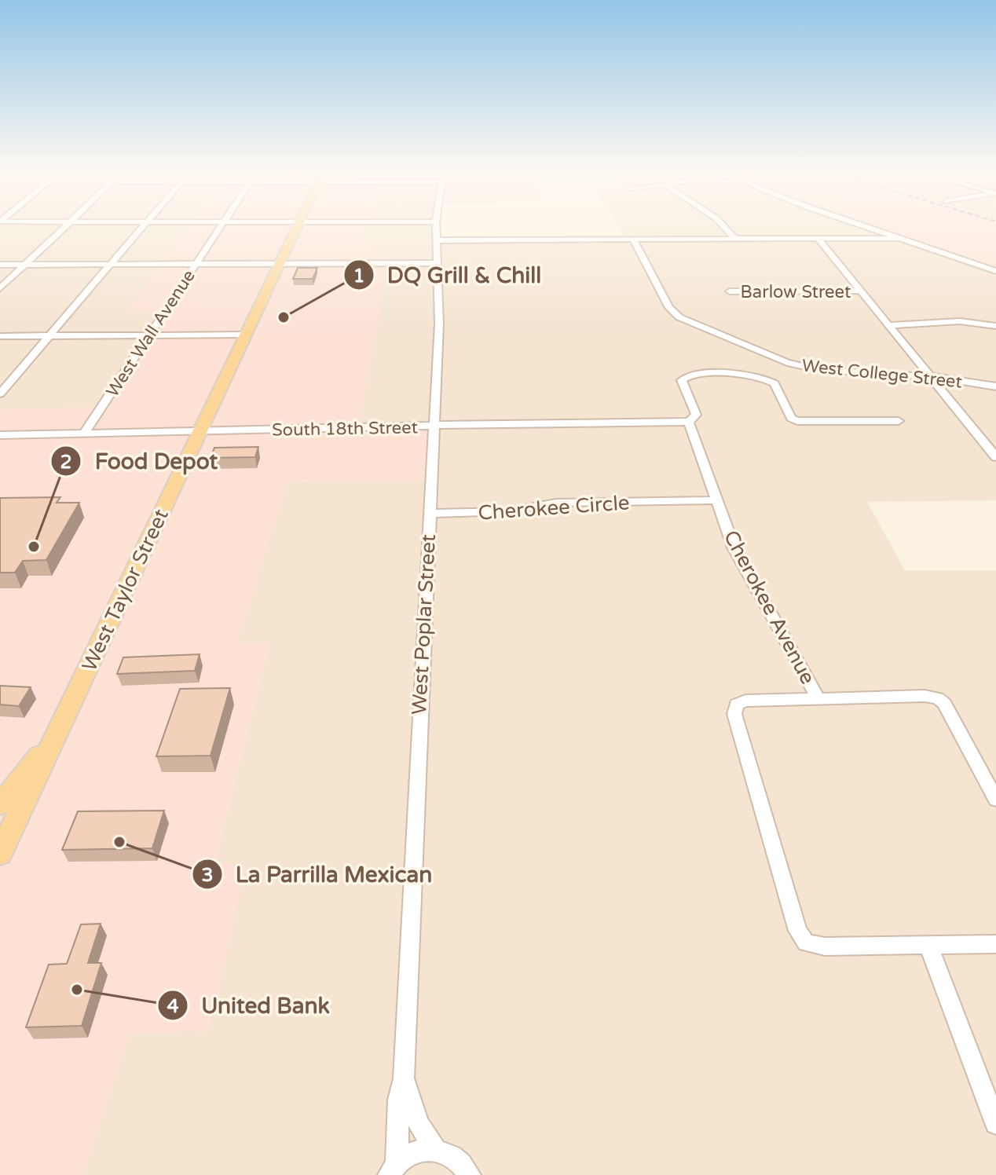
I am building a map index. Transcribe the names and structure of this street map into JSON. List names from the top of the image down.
{
  "streets": {
    "main road": ["West Taylor Street"],
    "street": [
      "Barlow Street",
      "West Wall Avenue",
      "West College Street",
      "South 18th Street",
      "Cherokee Circle",
      "Cherokee Avenue",
      "West Poplar Street"
    ]
  },
  "crossings": [
    ["West Wall Avenue", "South 18th Street"],
    ["South 18th Street", "West Taylor Street"],
    ["South 18th Street", "Cherokee Avenue"],
    ["South 18th Street", "West Poplar Street"],
    ["Cherokee Circle", "Cherokee Avenue"],
    ["Cherokee Circle", "West Poplar Street"]
  ],
  "places": [
    "DQ Grill & Chill",
    "Food Depot",
    "La Parrilla Mexican",
    "United Bank"
  ]
}
